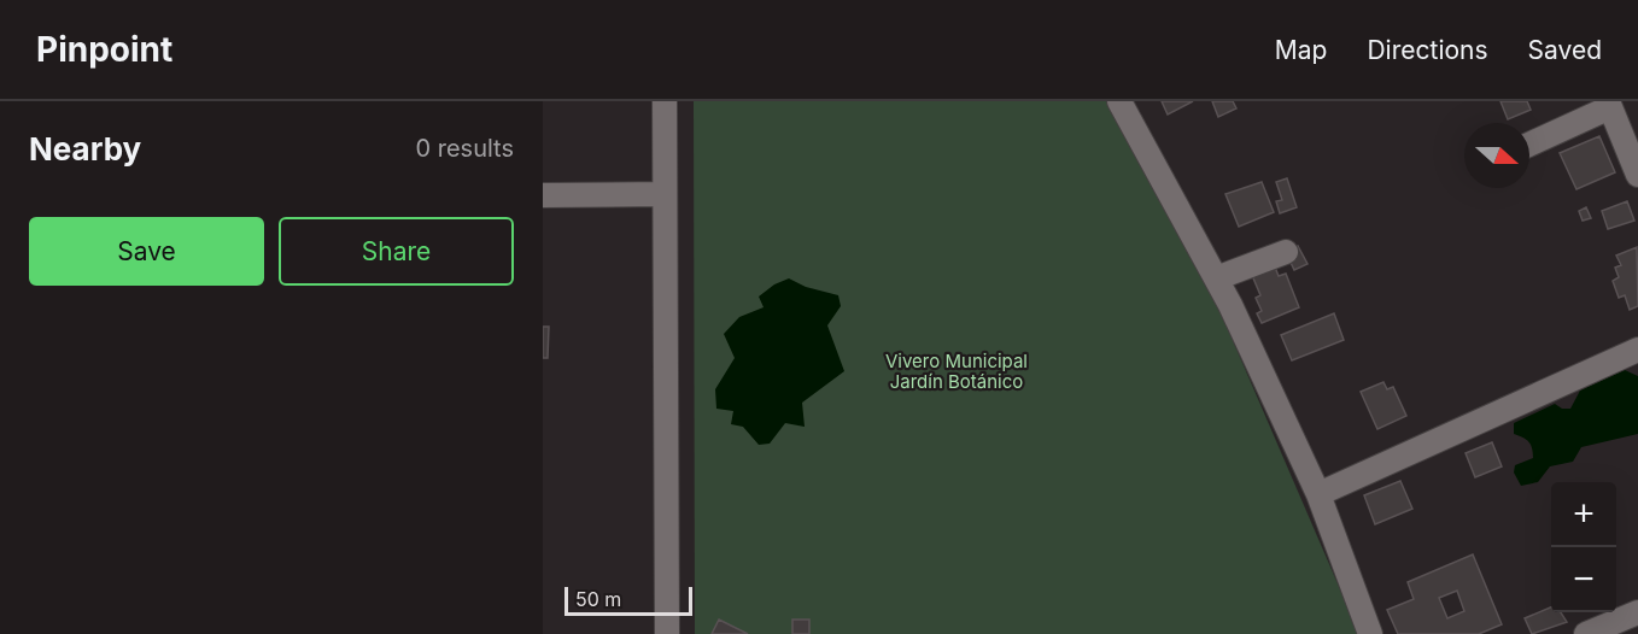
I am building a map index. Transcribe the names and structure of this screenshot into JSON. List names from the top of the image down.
{
  "parks": ["Vivero Municipal Jardín Botánico"],
  "scale_bar": "50 m",
  "north": "right",
  "page": {
    "header": "Pinpoint",
    "nav": ["Map", "Directions", "Saved"],
    "heading": ["Nearby", "0 results"],
    "buttons": ["Save", "Share"],
    "map_buttons": ["+", "−"],
    "scale": "50 m"
  }
}
